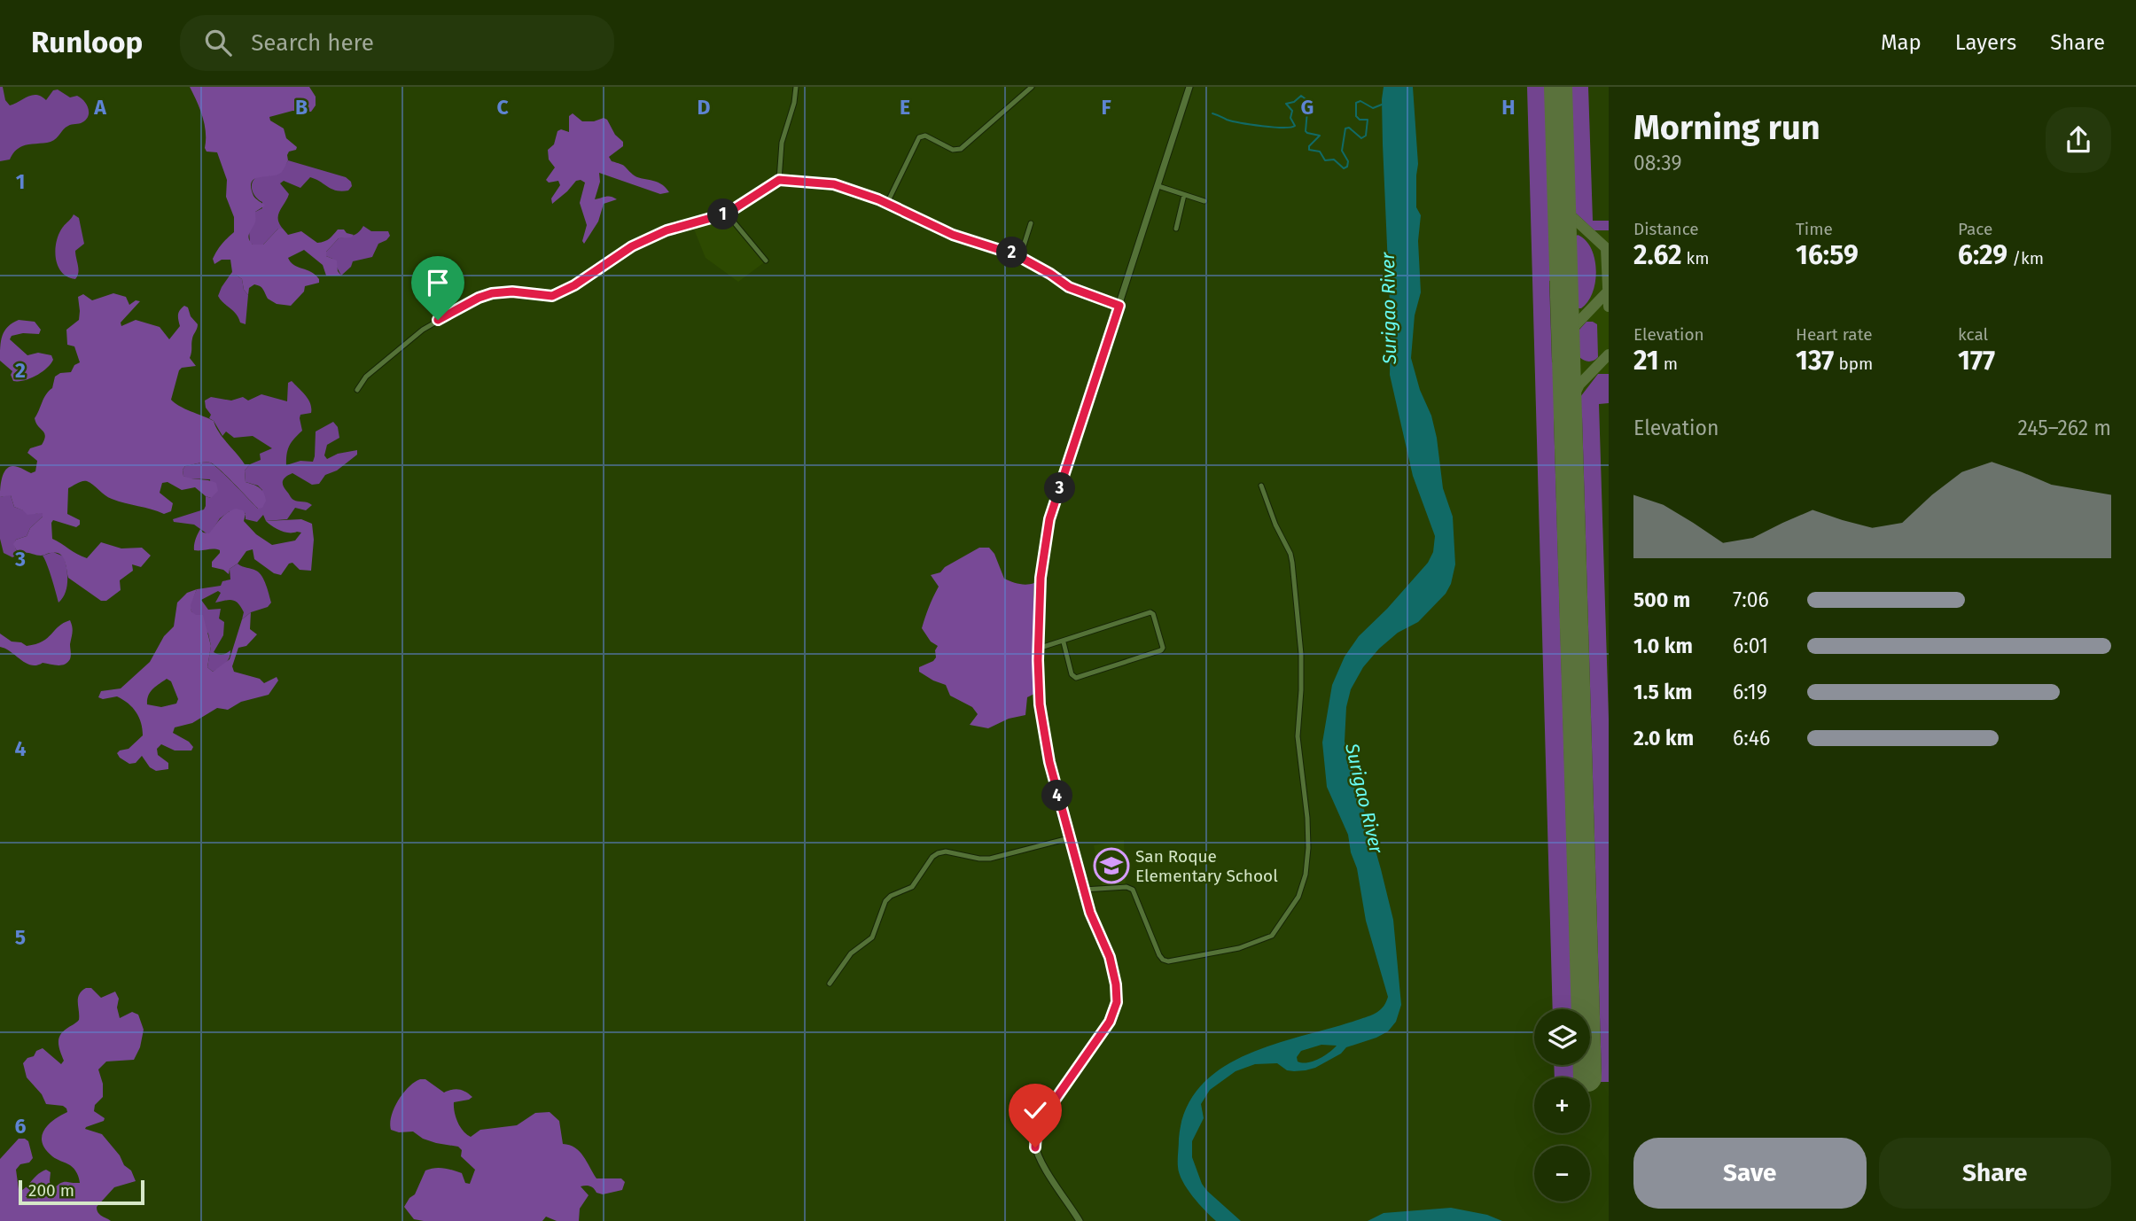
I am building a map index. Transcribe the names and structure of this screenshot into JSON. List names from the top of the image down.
{
  "water": ["Surigao River"],
  "places": {
    "school or university": ["San Roque Elementary School"]
  },
  "scale_bar": "200 m",
  "page": {
    "header": "Runloop",
    "search": "Search here",
    "nav": ["Map", "Layers", "Share"],
    "heading": ["Morning run", "08:39"],
    "stats": [
      ["Distance", "2.62 km"],
      ["Time", "16:59"],
      ["Pace", "6:29 /km"],
      ["Elevation", "21 m"],
      ["Heart rate", "137 bpm"],
      ["kcal", "177"]
    ],
    "pins": [
      "1",
      "2",
      "3",
      "4"
    ],
    "chart": ["Elevation", "245–262 m"],
    "list": [
      {
        "name": "500 m",
        "note": "7:06"
      },
      {
        "name": "1.0 km",
        "note": "6:01"
      },
      {
        "name": "1.5 km",
        "note": "6:19"
      },
      {
        "name": "2.0 km",
        "note": "6:46"
      }
    ],
    "map_buttons": ["+", "−"],
    "buttons": ["Save", "Share"],
    "scale": "200 m"
  },
  "grid": {
    "columns": [
      "A",
      "B",
      "C",
      "D",
      "E",
      "F",
      "G",
      "H"
    ],
    "rows": [
      "1",
      "2",
      "3",
      "4",
      "5",
      "6"
    ]
  }
}
